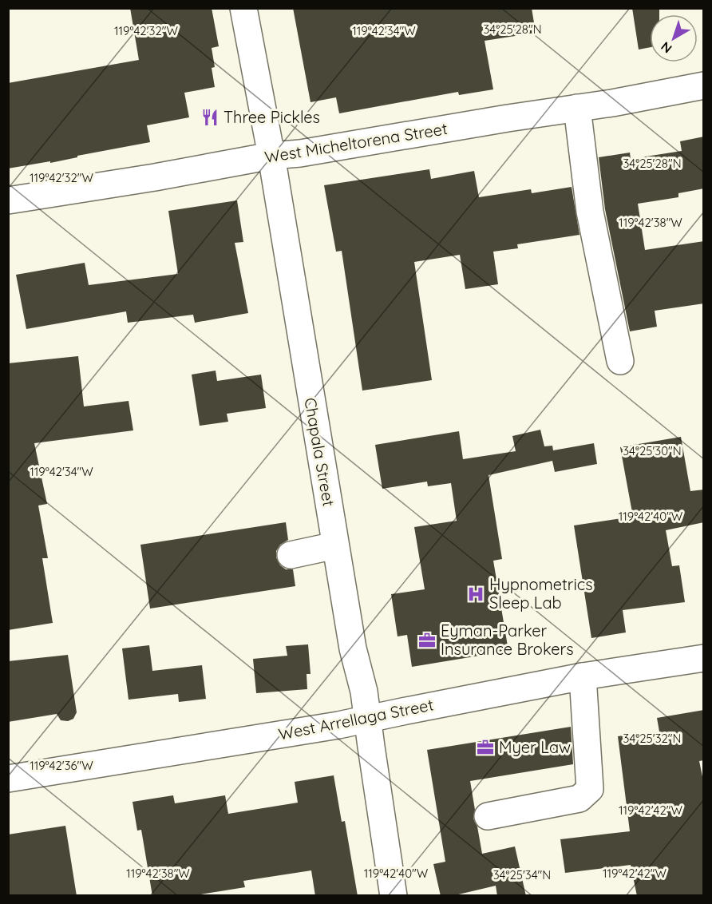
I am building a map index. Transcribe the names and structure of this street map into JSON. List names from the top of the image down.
{
  "streets": {
    "street": ["West Micheltorena Street", "Chapala Street", "West Arrellaga Street"]
  },
  "crossings": [
    ["West Micheltorena Street", "Chapala Street"],
    ["Chapala Street", "West Arrellaga Street"]
  ],
  "places": {
    "restaurant": ["Three Pickles"],
    "hospital": ["Hypnometrics Sleep Lab"],
    "office": ["Eyman-Parker Insurance Brokers", "Myer Law"]
  },
  "north": "bottom left",
  "coordinates": [
    "34°25'28\"N",
    "119°42'32\"W",
    "119°42'34\"W",
    "119°42'38\"W",
    "34°25'30\"N",
    "119°42'40\"W",
    "34°25'32\"N",
    "119°42'36\"W",
    "119°42'42\"W",
    "34°25'34\"N"
  ]
}
